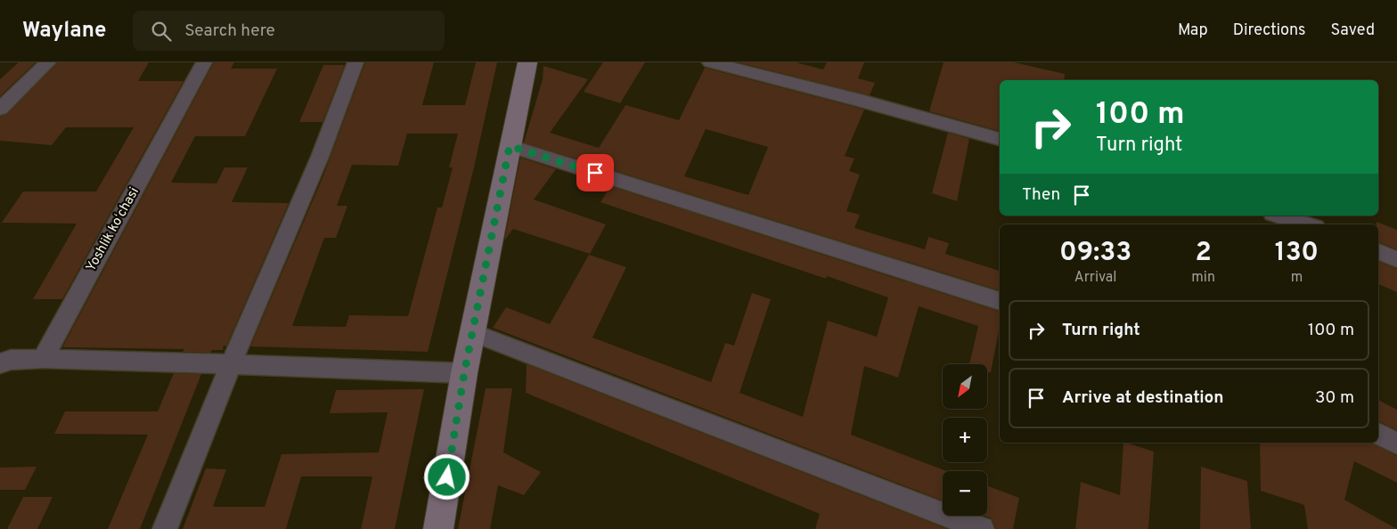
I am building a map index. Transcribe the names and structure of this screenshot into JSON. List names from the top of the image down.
{
  "streets": {
    "street": ["Yoshlik koʻchasi"]
  },
  "north": "bottom left",
  "page": {
    "header": "Waylane",
    "search": "Search here",
    "nav": ["Map", "Directions", "Saved"],
    "turn": ["100 m", "Turn right"],
    "then": "Then",
    "eta": [
      "09:33",
      "Arrival",
      "2",
      "min",
      "130",
      "m"
    ],
    "list": [
      {
        "name": "Turn right",
        "value": "100 m"
      },
      {
        "name": "Arrive at destination",
        "value": "30 m"
      }
    ],
    "map_buttons": ["+", "−"]
  }
}
